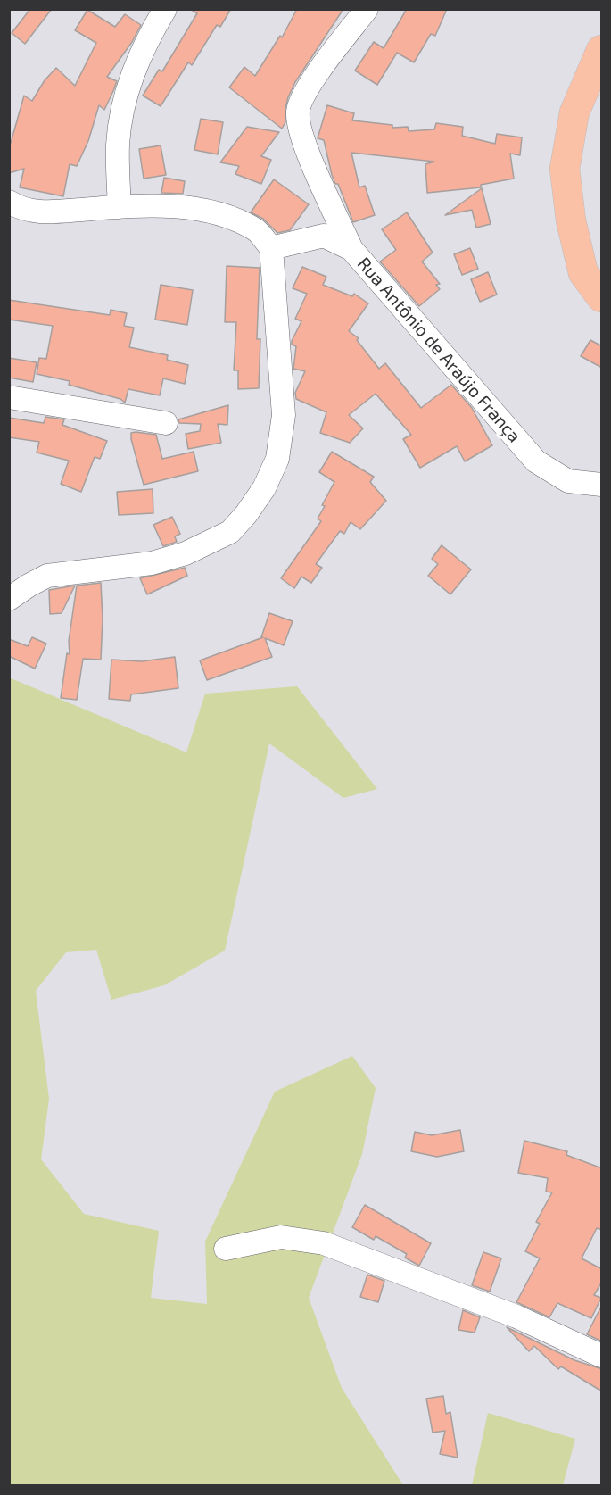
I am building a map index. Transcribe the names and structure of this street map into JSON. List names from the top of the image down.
{
  "streets": {
    "street": ["Rua Antônio de Araújo França"]
  }
}
